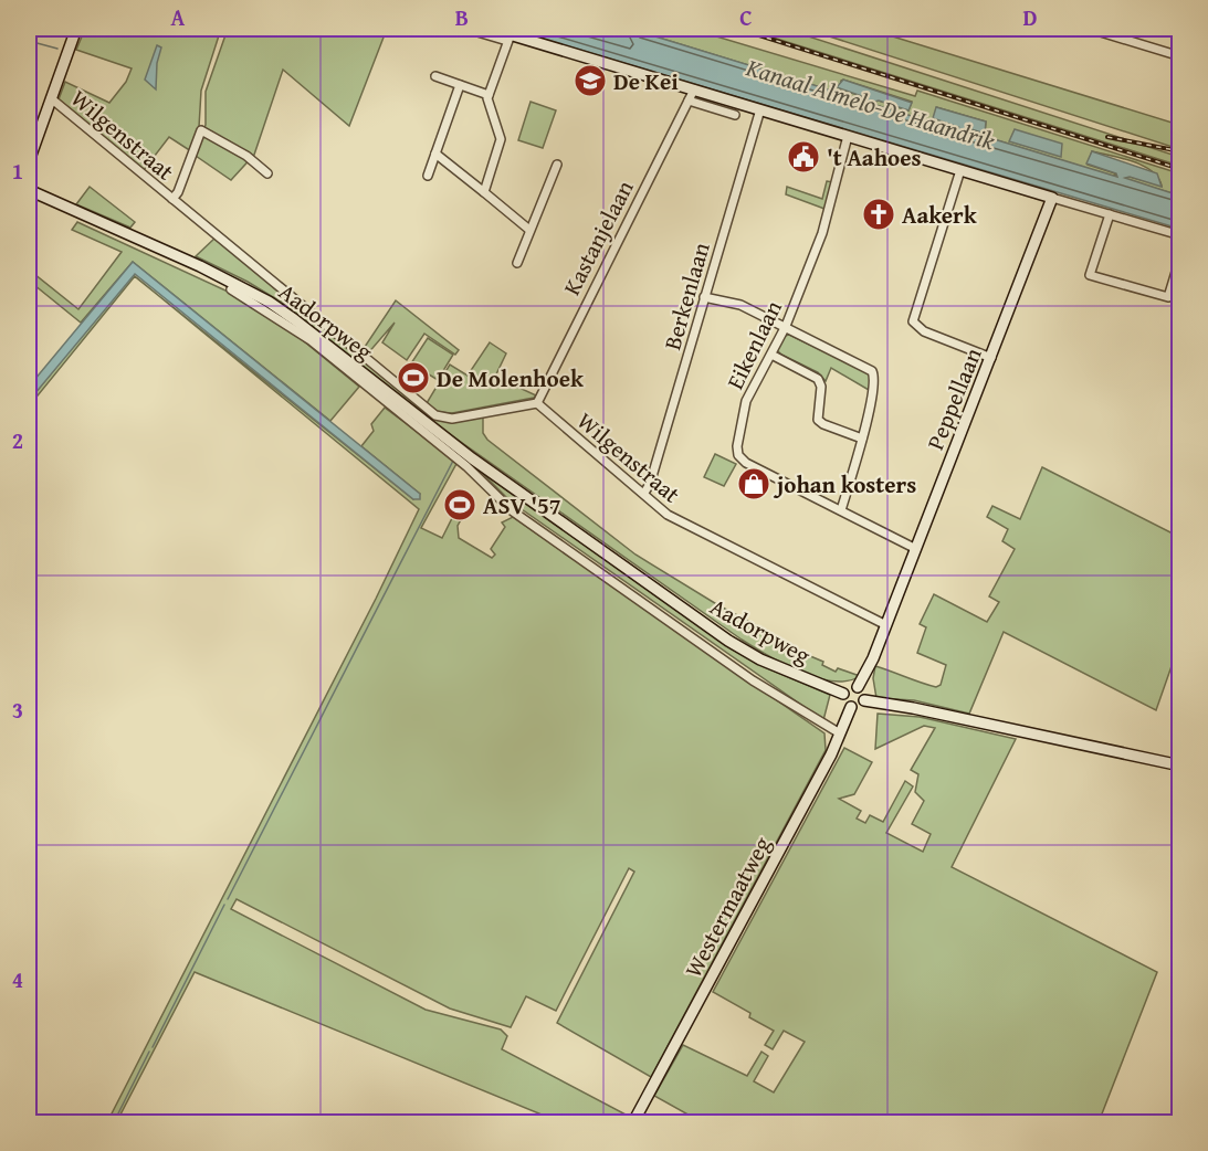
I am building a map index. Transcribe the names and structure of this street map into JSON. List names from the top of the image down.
{
  "streets": {
    "street": [
      "Wilgenstraat",
      "Kastanjelaan",
      "Berkenlaan",
      "Aadorpweg",
      "Eikenlaan",
      "Peppellaan",
      "Westermaatweg"
    ]
  },
  "crossings": [
    ["Wilgenstraat", "Kastanjelaan"],
    ["Wilgenstraat", "Berkenlaan"],
    ["Wilgenstraat", "Peppellaan"],
    ["Aadorpweg", "Peppellaan"],
    ["Aadorpweg", "Westermaatweg"],
    ["Eikenlaan", "Peppellaan"],
    ["Peppellaan", "Westermaatweg"]
  ],
  "water": ["Kanaal Almelo-De Haandrik"],
  "places": {
    "school or university": ["De Kei"],
    "public building": ["'t Aahoes"],
    "church": ["Aakerk"],
    "sports": ["De Molenhoek", "ASV '57"],
    "shop": ["johan kosters"]
  },
  "grid": {
    "columns": [
      "A",
      "B",
      "C",
      "D"
    ],
    "rows": [
      "1",
      "2",
      "3",
      "4"
    ]
  }
}
